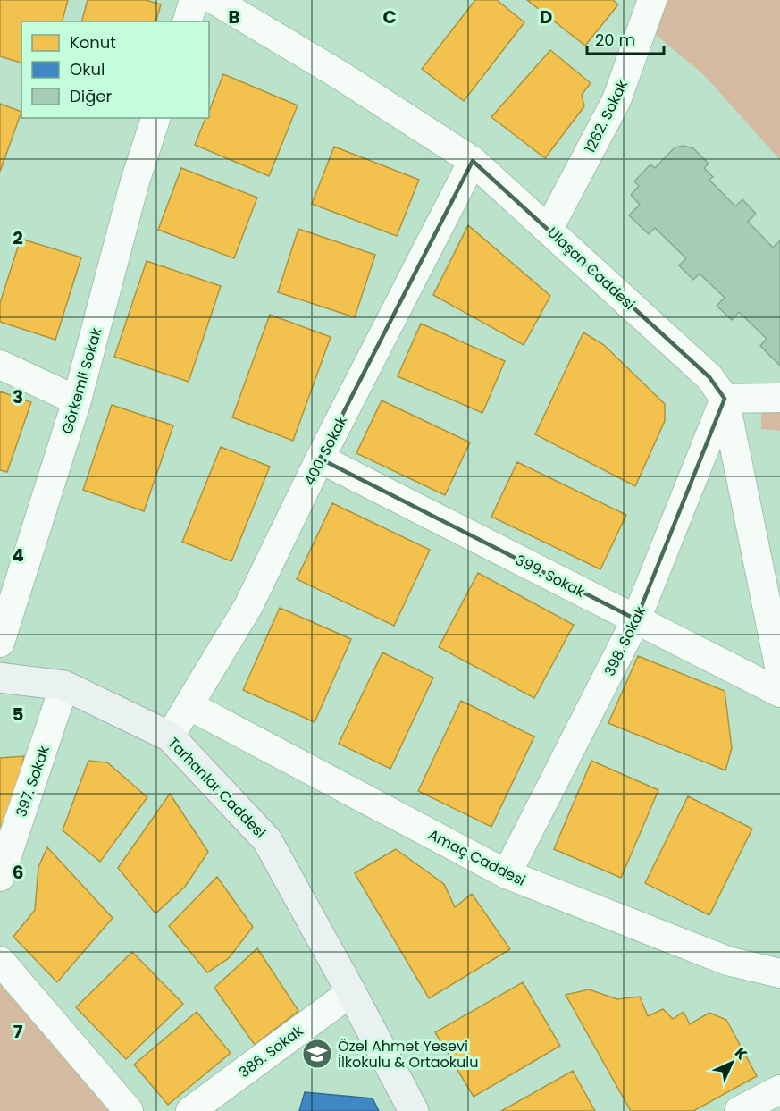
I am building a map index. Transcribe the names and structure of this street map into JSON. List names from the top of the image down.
{
  "streets": {
    "main road": ["Tarhanlar Caddesi"],
    "street": [
      "1262. Sokak",
      "Ulaşan Caddesi",
      "Görkemli Sokak",
      "400. Sokak",
      "399. Sokak",
      "398. Sokak",
      "397. Sokak",
      "Amaç Caddesi",
      "386. Sokak"
    ]
  },
  "crossings": [
    ["1262. Sokak", "Ulaşan Caddesi"],
    ["Ulaşan Caddesi", "400. Sokak"],
    ["Ulaşan Caddesi", "398. Sokak"],
    ["400. Sokak", "399. Sokak"],
    ["400. Sokak", "Tarhanlar Caddesi"],
    ["400. Sokak", "Amaç Caddesi"],
    ["399. Sokak", "398. Sokak"],
    ["398. Sokak", "Amaç Caddesi"],
    ["397. Sokak", "Tarhanlar Caddesi"],
    ["Tarhanlar Caddesi", "386. Sokak"]
  ],
  "places": {
    "school or university": ["Özel Ahmet Yesevi İlkokulu & Ortaokulu"]
  },
  "legend": ["Konut", "Okul", "Diğer"],
  "scale_bar": "20 m",
  "north": "top right",
  "grid": {
    "columns": ["B", "C", "D"],
    "rows": [
      "2",
      "3",
      "4",
      "5",
      "6",
      "7"
    ]
  }
}
